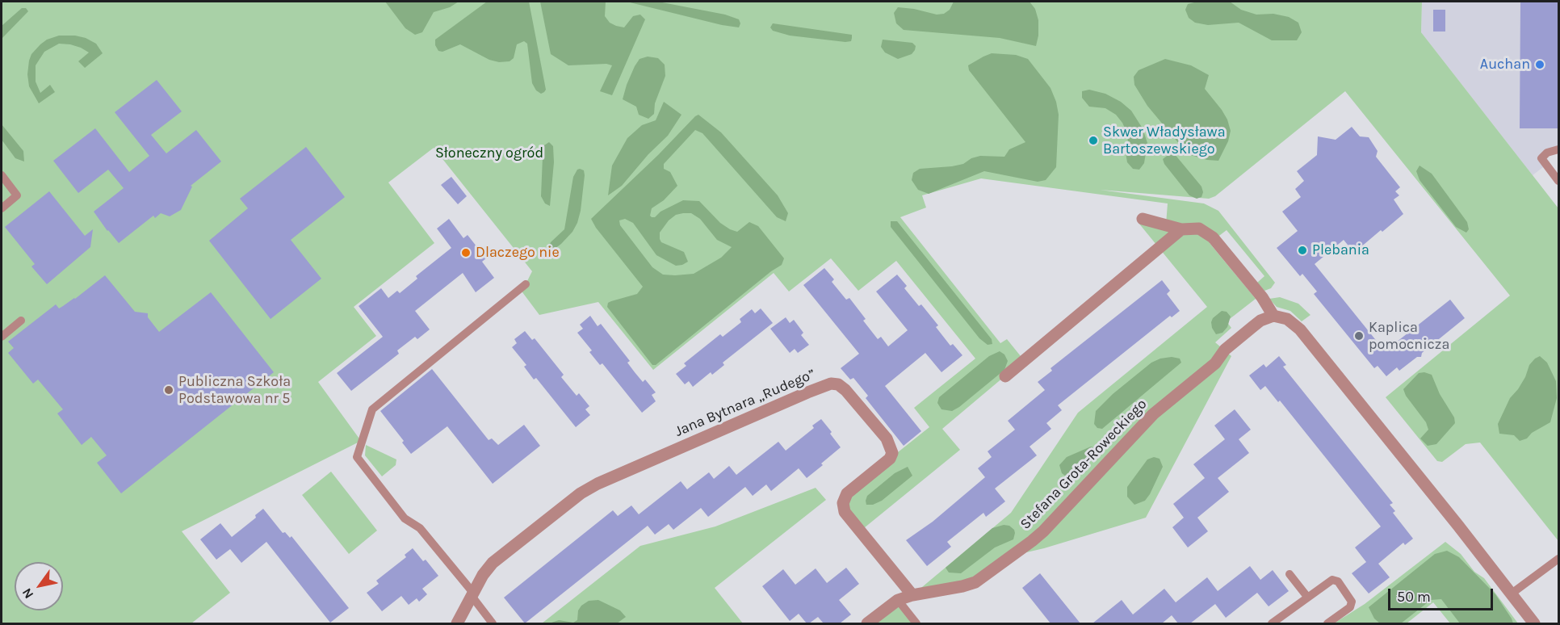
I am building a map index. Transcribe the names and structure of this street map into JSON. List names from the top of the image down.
{
  "streets": {
    "street": ["Jana Bytnara „Rudego”", "Stefana Grota-Roweckiego"]
  },
  "crossings": [
    ["Jana Bytnara „Rudego”", "Stefana Grota-Roweckiego"]
  ],
  "parks": ["Słoneczny ogród"],
  "places": [
    "Auchan",
    "Skwer Władysława Bartoszewskiego",
    "Plebania",
    "Dlaczego nie",
    "Kaplica pomocnicza",
    "Publiczna Szkoła Podstawowa nr 5"
  ],
  "scale_bar": "50 m",
  "north": "bottom left"
}
